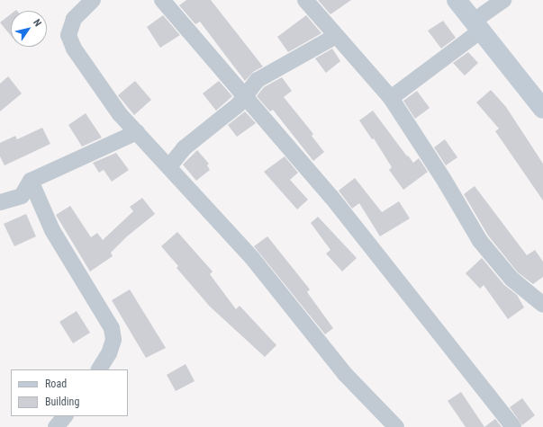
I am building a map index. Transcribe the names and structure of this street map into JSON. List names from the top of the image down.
{
  "legend": ["Road", "Building"],
  "north": "top right"
}
